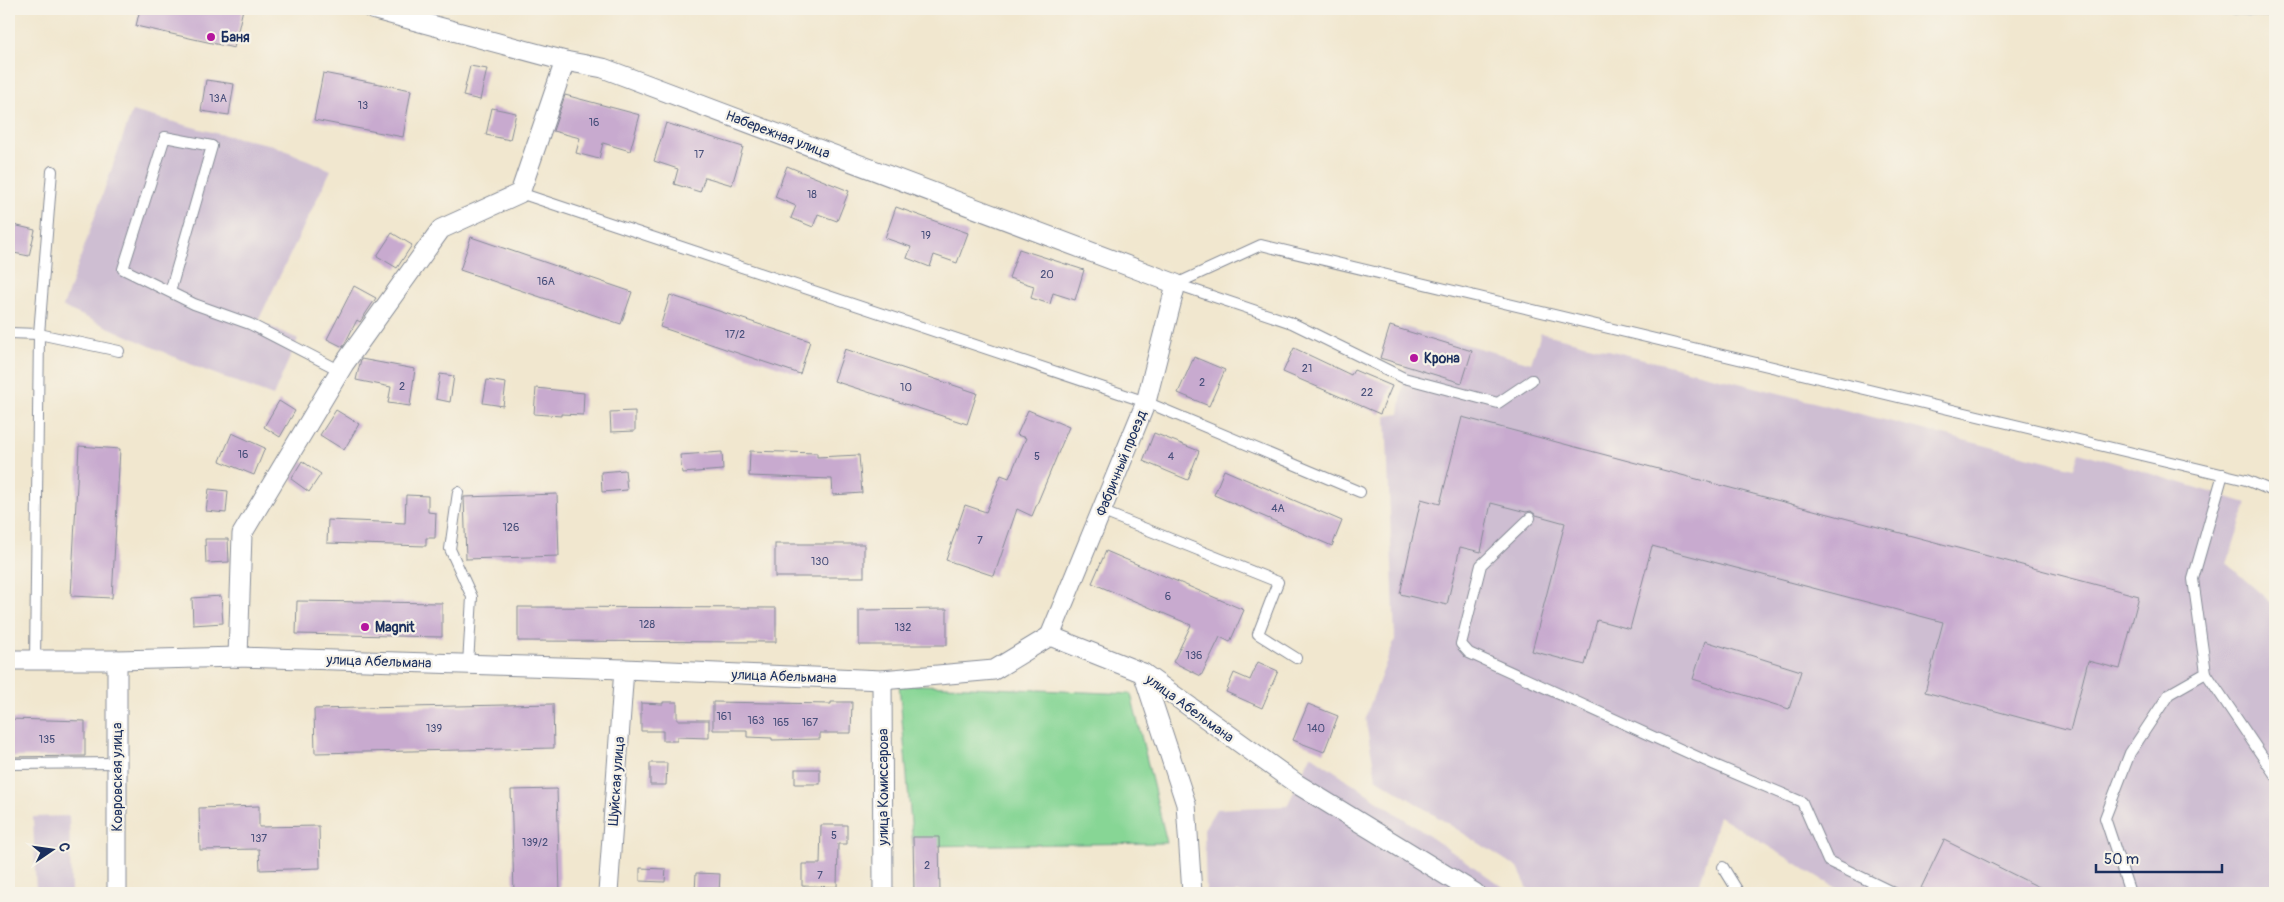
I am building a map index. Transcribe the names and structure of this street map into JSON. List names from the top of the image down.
{
  "streets": {
    "street": [
      "Набережная улица",
      "Фабричный проезд",
      "улица Абельмана",
      "Ковровская улица",
      "Шуйская улица",
      "улица Комиссарова"
    ]
  },
  "crossings": [
    ["Набережная улица", "Фабричный проезд"],
    ["Фабричный проезд", "улица Абельмана"],
    ["улица Абельмана", "Ковровская улица"],
    ["улица Абельмана", "Шуйская улица"],
    ["улица Абельмана", "улица Комиссарова"]
  ],
  "places": ["Баня", "Крона", "Magnit"],
  "house_numbers": [
    "13А",
    "13",
    "16",
    "17",
    "18",
    "19",
    "20",
    "16А",
    "17/2",
    "21",
    "2",
    "2",
    "10",
    "22",
    "16",
    "5",
    "4",
    "4А",
    "126",
    "7",
    "130",
    "6",
    "128",
    "132",
    "136",
    "161",
    "163",
    "165",
    "167",
    "139",
    "140",
    "135",
    "5",
    "137",
    "139/2",
    "2",
    "7"
  ],
  "scale_bar": "50 m",
  "north": "right"
}
